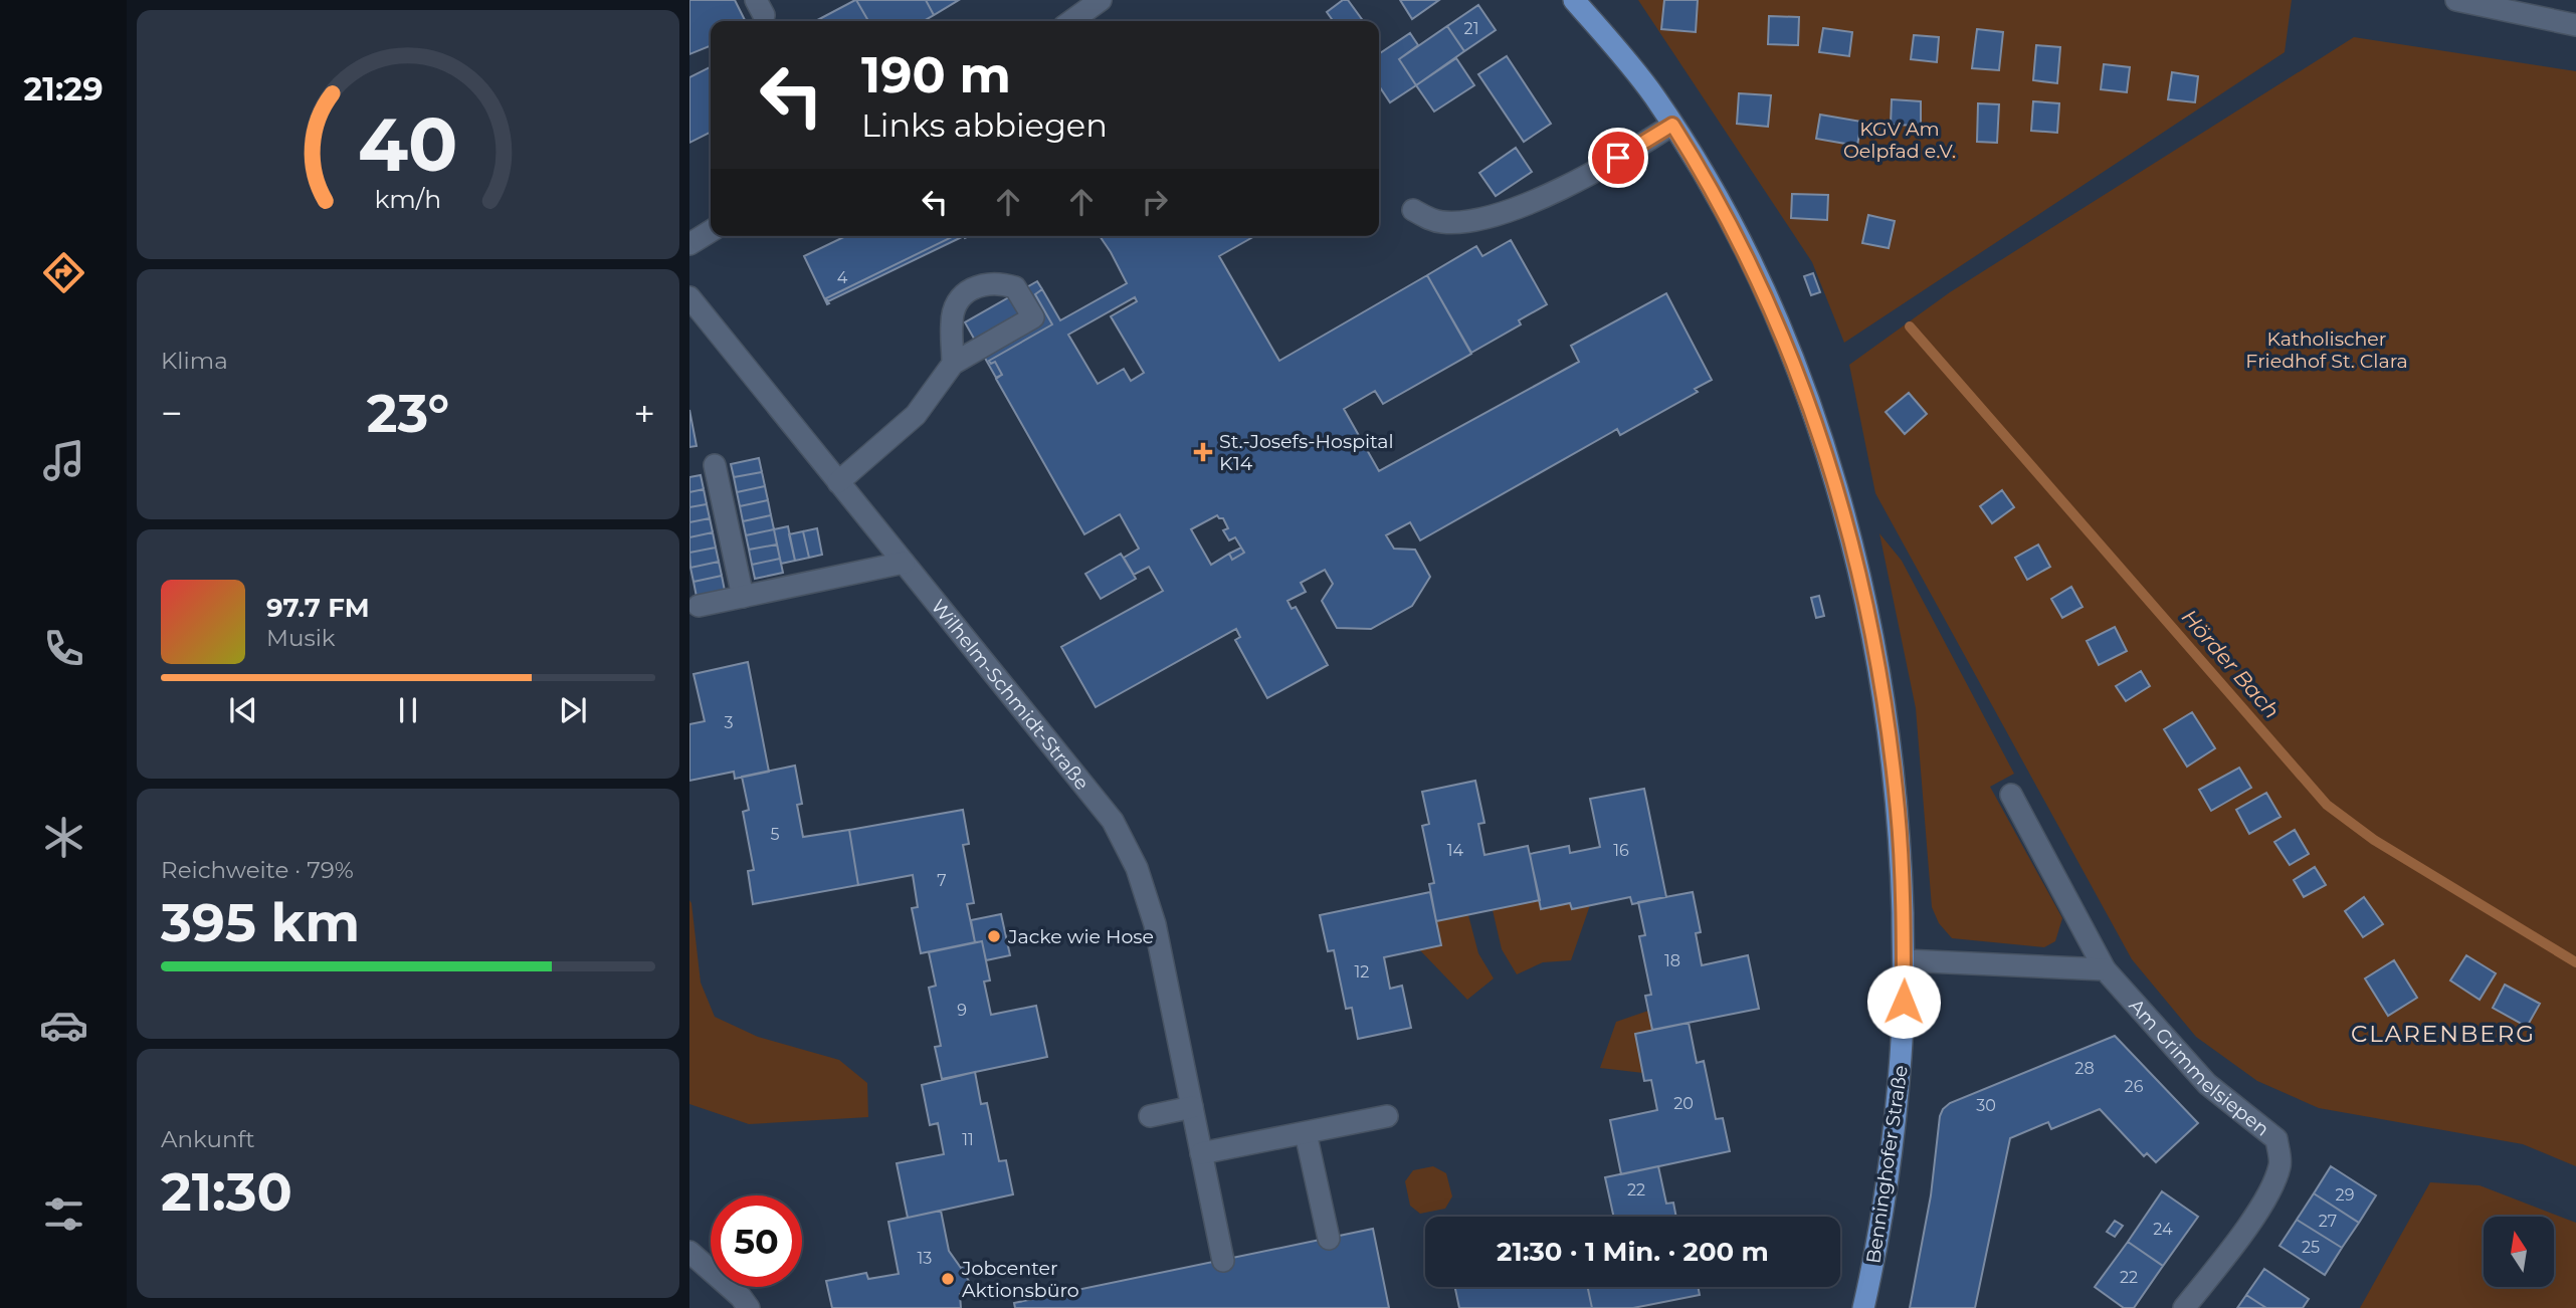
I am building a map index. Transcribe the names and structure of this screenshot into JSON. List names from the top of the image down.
{
  "streets": {
    "main road": ["Benninghofer Straße"],
    "street": ["Wilhelm-Schmidt-Straße", "Am Grimmelsiepen"]
  },
  "districts": ["CLARENBERG"],
  "water": ["Hörder Bach"],
  "parks": ["KGV Am Oelpfad e.V.", "Katholischer Friedhof St. Clara"],
  "places": {
    "health": ["St.-Josefs-Hospital K14"],
    "other": ["Jacke wie Hose", "Jobcenter Aktionsbüro"]
  },
  "house_numbers": [
    "21",
    "4",
    "3",
    "5",
    "14",
    "16",
    "7",
    "18",
    "12",
    "9",
    "28",
    "26",
    "20",
    "30",
    "11",
    "22",
    "29",
    "27",
    "24",
    "25",
    "13",
    "22"
  ],
  "north": "top",
  "page": {
    "tabs": "21:29",
    "turn": ["190 m", "Links abbiegen"],
    "tile": [
      "Klima",
      ["Reichweite · 79%", "395 km"],
      ["Ankunft", "21:30"]
    ],
    "heat": ["−", "23°", "+"],
    "song": ["97.7 FM", "Musik"],
    "limit": "50",
    "trip": "21:30 · 1 Min. · 200 m",
    "gauge": ["40", "km/h"]
  }
}
